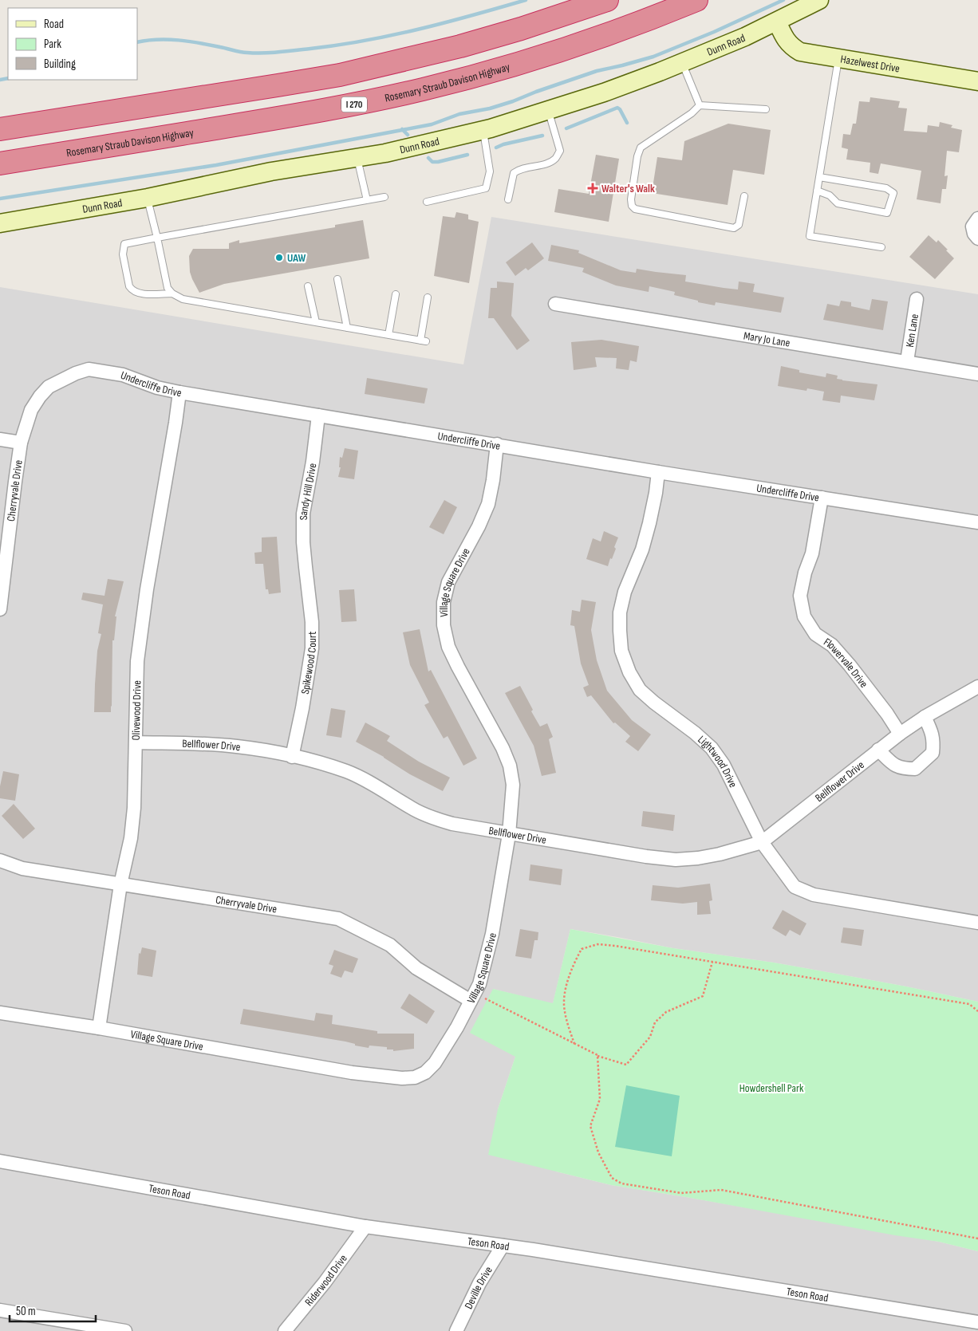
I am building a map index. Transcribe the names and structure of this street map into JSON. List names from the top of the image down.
{
  "streets": {
    "highway": ["Rosemary Straub Davison Highway", "I 270"],
    "street": [
      "Dunn Road",
      "Hazelwest Drive",
      "Ken Lane",
      "Mary Jo Lane",
      "Undercliffe Drive",
      "Cherryvale Drive",
      "Sandy Hill Drive",
      "Village Square Drive",
      "Spikewood Court",
      "Flowervale Drive",
      "Olivewood Drive",
      "Bellflower Drive",
      "Lightwood Drive",
      "Teson Road",
      "Riderwood Drive",
      "Deville Drive"
    ]
  },
  "crossings": [
    ["Dunn Road", "Hazelwest Drive"],
    ["Ken Lane", "Mary Jo Lane"],
    ["Undercliffe Drive", "Cherryvale Drive"],
    ["Undercliffe Drive", "Sandy Hill Drive"],
    ["Undercliffe Drive", "Village Square Drive"],
    ["Undercliffe Drive", "Flowervale Drive"],
    ["Undercliffe Drive", "Olivewood Drive"],
    ["Undercliffe Drive", "Lightwood Drive"],
    ["Cherryvale Drive", "Village Square Drive"],
    ["Cherryvale Drive", "Olivewood Drive"],
    ["Sandy Hill Drive", "Spikewood Court"],
    ["Village Square Drive", "Olivewood Drive"],
    ["Village Square Drive", "Bellflower Drive"],
    ["Spikewood Court", "Bellflower Drive"],
    ["Flowervale Drive", "Bellflower Drive"],
    ["Olivewood Drive", "Bellflower Drive"],
    ["Bellflower Drive", "Lightwood Drive"],
    ["Teson Road", "Riderwood Drive"],
    ["Teson Road", "Deville Drive"]
  ],
  "parks": ["Howdershell Park"],
  "places": {
    "health": ["Walter's Walk"],
    "other": ["UAW"]
  },
  "legend": ["Road", "Park", "Building"],
  "scale_bar": "50 m"
}
